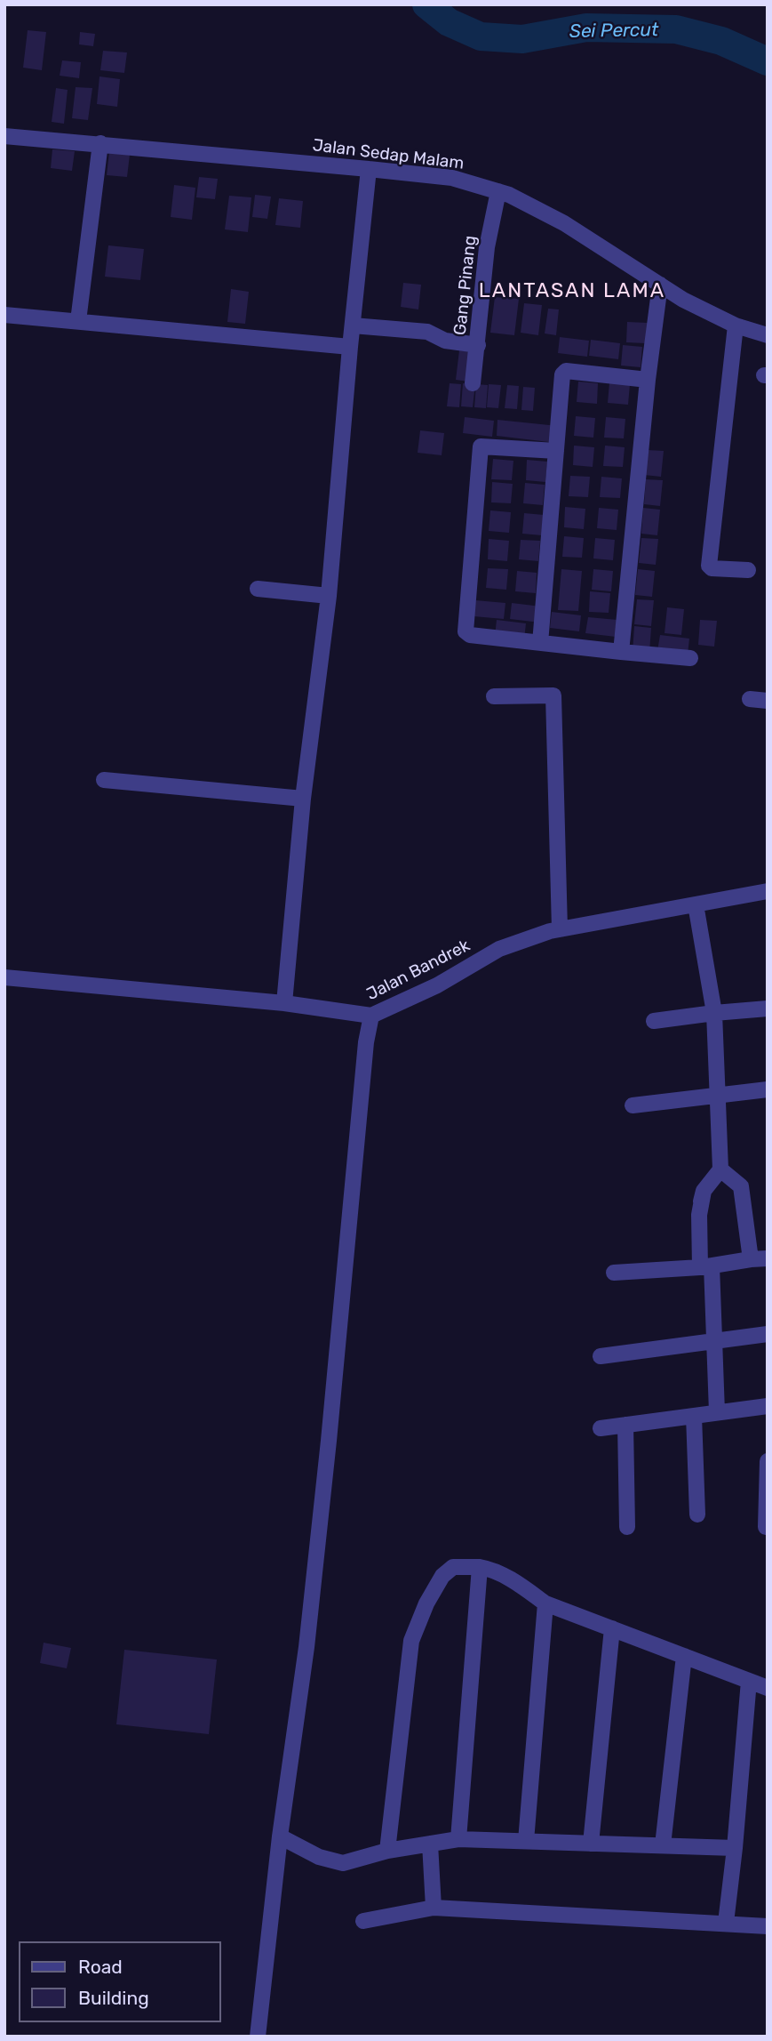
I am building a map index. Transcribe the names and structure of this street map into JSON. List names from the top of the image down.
{
  "streets": {
    "street": ["Jalan Sedap Malam", "Gang Pinang", "Jalan Bandrek"]
  },
  "crossings": [
    ["Jalan Sedap Malam", "Gang Pinang"]
  ],
  "districts": ["LANTASAN LAMA"],
  "water": ["Sei Percut"],
  "legend": ["Road", "Building"]
}
